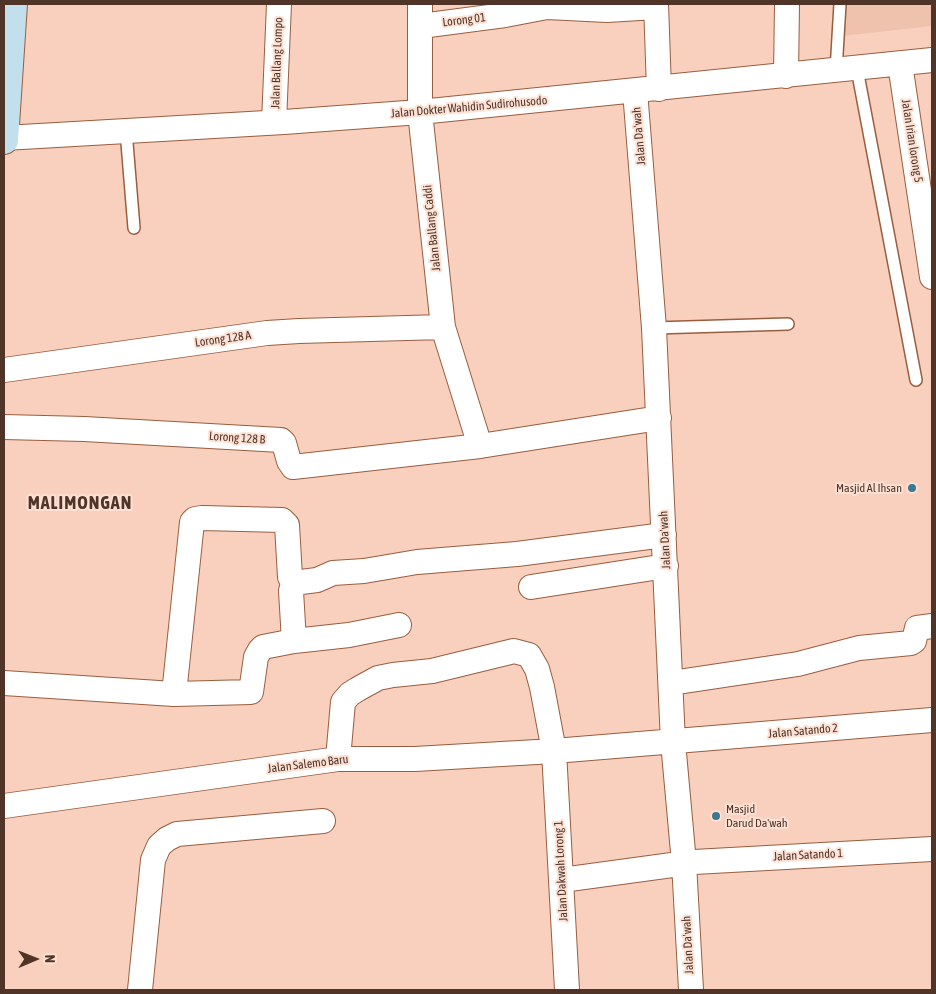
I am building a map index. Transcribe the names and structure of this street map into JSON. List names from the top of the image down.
{
  "streets": {
    "street": [
      "Lorong 01",
      "Jalan Ballang Lompo",
      "Jalan Dokter Wahidin Sudirohusodo",
      "Jalan Da'wah",
      "Jalan Irian lorong 5",
      "Jalan Ballang Caddi",
      "Lorong 128 A",
      "Lorong 128 B",
      "Jalan Satando 2",
      "Jalan Salemo Baru",
      "Jalan Satando 1",
      "Jalan Dakwah Lorong 1"
    ]
  },
  "crossings": [
    ["Lorong 01", "Jalan Ballang Caddi"],
    ["Jalan Ballang Lompo", "Jalan Dokter Wahidin Sudirohusodo"],
    ["Jalan Dokter Wahidin Sudirohusodo", "Jalan Da'wah"],
    ["Jalan Dokter Wahidin Sudirohusodo", "Jalan Irian lorong 5"],
    ["Jalan Dokter Wahidin Sudirohusodo", "Jalan Ballang Caddi"],
    ["Jalan Da'wah", "Jalan Satando 2"],
    ["Jalan Da'wah", "Jalan Salemo Baru"],
    ["Jalan Da'wah", "Jalan Satando 1"],
    ["Jalan Ballang Caddi", "Lorong 128 A"],
    ["Jalan Ballang Caddi", "Lorong 128 B"],
    ["Jalan Satando 2", "Jalan Salemo Baru"],
    ["Jalan Salemo Baru", "Jalan Dakwah Lorong 1"],
    ["Jalan Satando 1", "Jalan Dakwah Lorong 1"]
  ],
  "districts": ["MALIMONGAN"],
  "places": ["Masjid Al Ihsan", "Masjid Darud Da'wah"],
  "north": "right"
}
